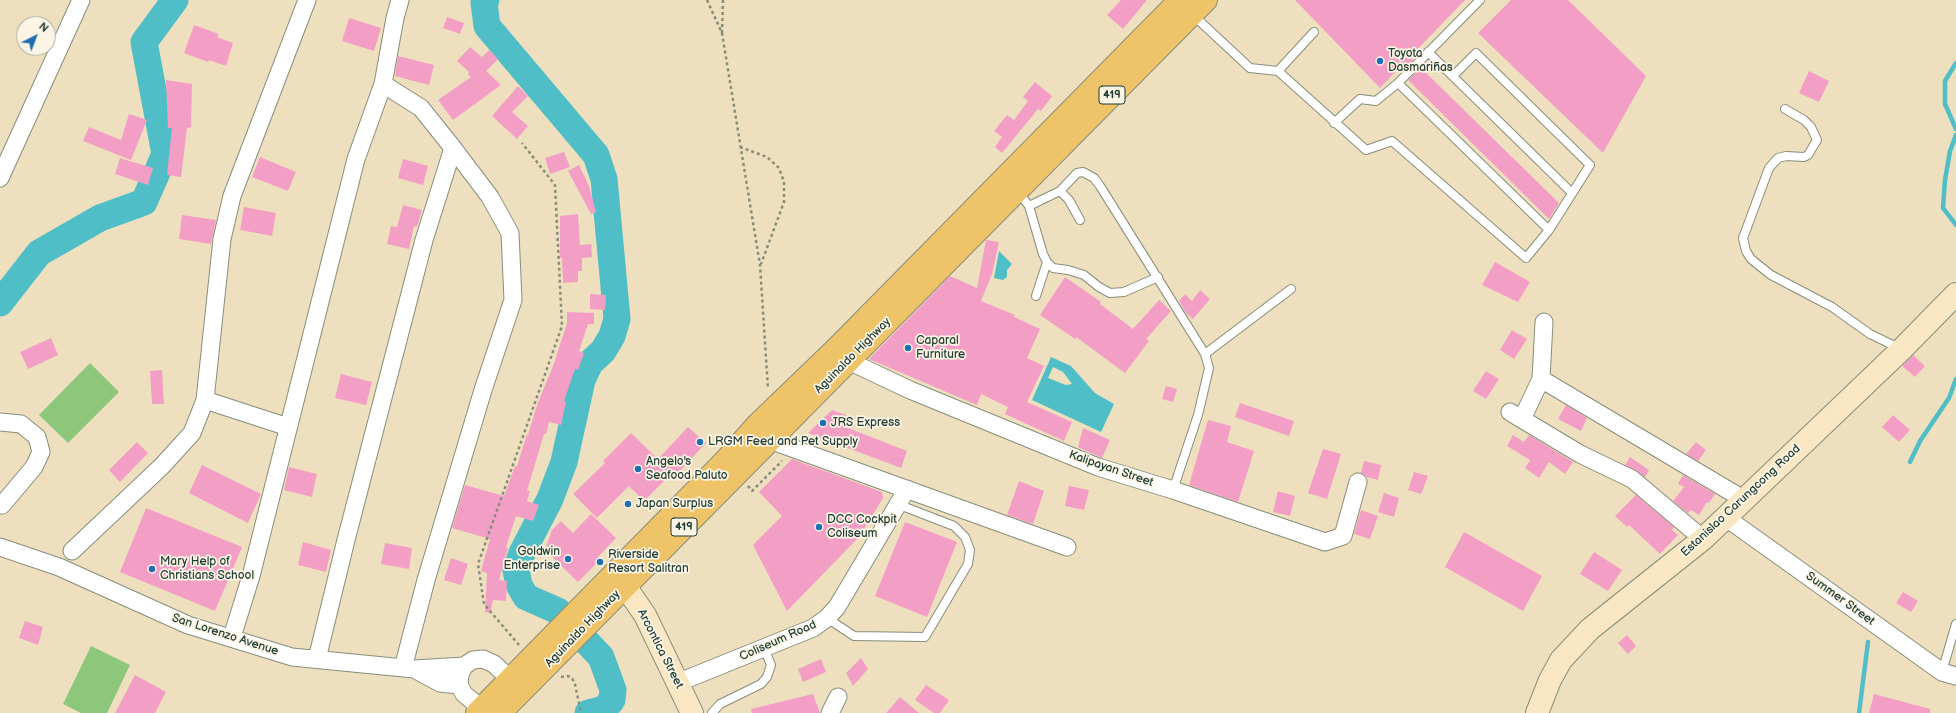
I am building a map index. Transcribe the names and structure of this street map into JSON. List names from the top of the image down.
{
  "streets": {
    "highway": ["419", "Aguinaldo Highway"],
    "street": [
      "Kalipayan Street",
      "Estanislao Carungcong Road",
      "Summer Street",
      "San Lorenzo Avenue",
      "Coliseum Road",
      "Arcontica Street"
    ]
  },
  "crossings": [
    ["Aguinaldo Highway", "Kalipayan Street"],
    ["Aguinaldo Highway", "San Lorenzo Avenue"],
    ["Aguinaldo Highway", "Arcontica Street"],
    ["Estanislao Carungcong Road", "Summer Street"],
    ["Coliseum Road", "Arcontica Street"]
  ],
  "places": [
    "Toyota Dasmariñas",
    "Caparal Furniture",
    "JRS Express",
    "LRGM Feed and Pet Supply",
    "Angelo's Seafood Paluto",
    "Japan Surplus",
    "DCC Cockpit Coliseum",
    "Goldwin Enterprise",
    "Riverside Resort Salitran",
    "Mary Help of Christians School"
  ],
  "north": "top right"
}
